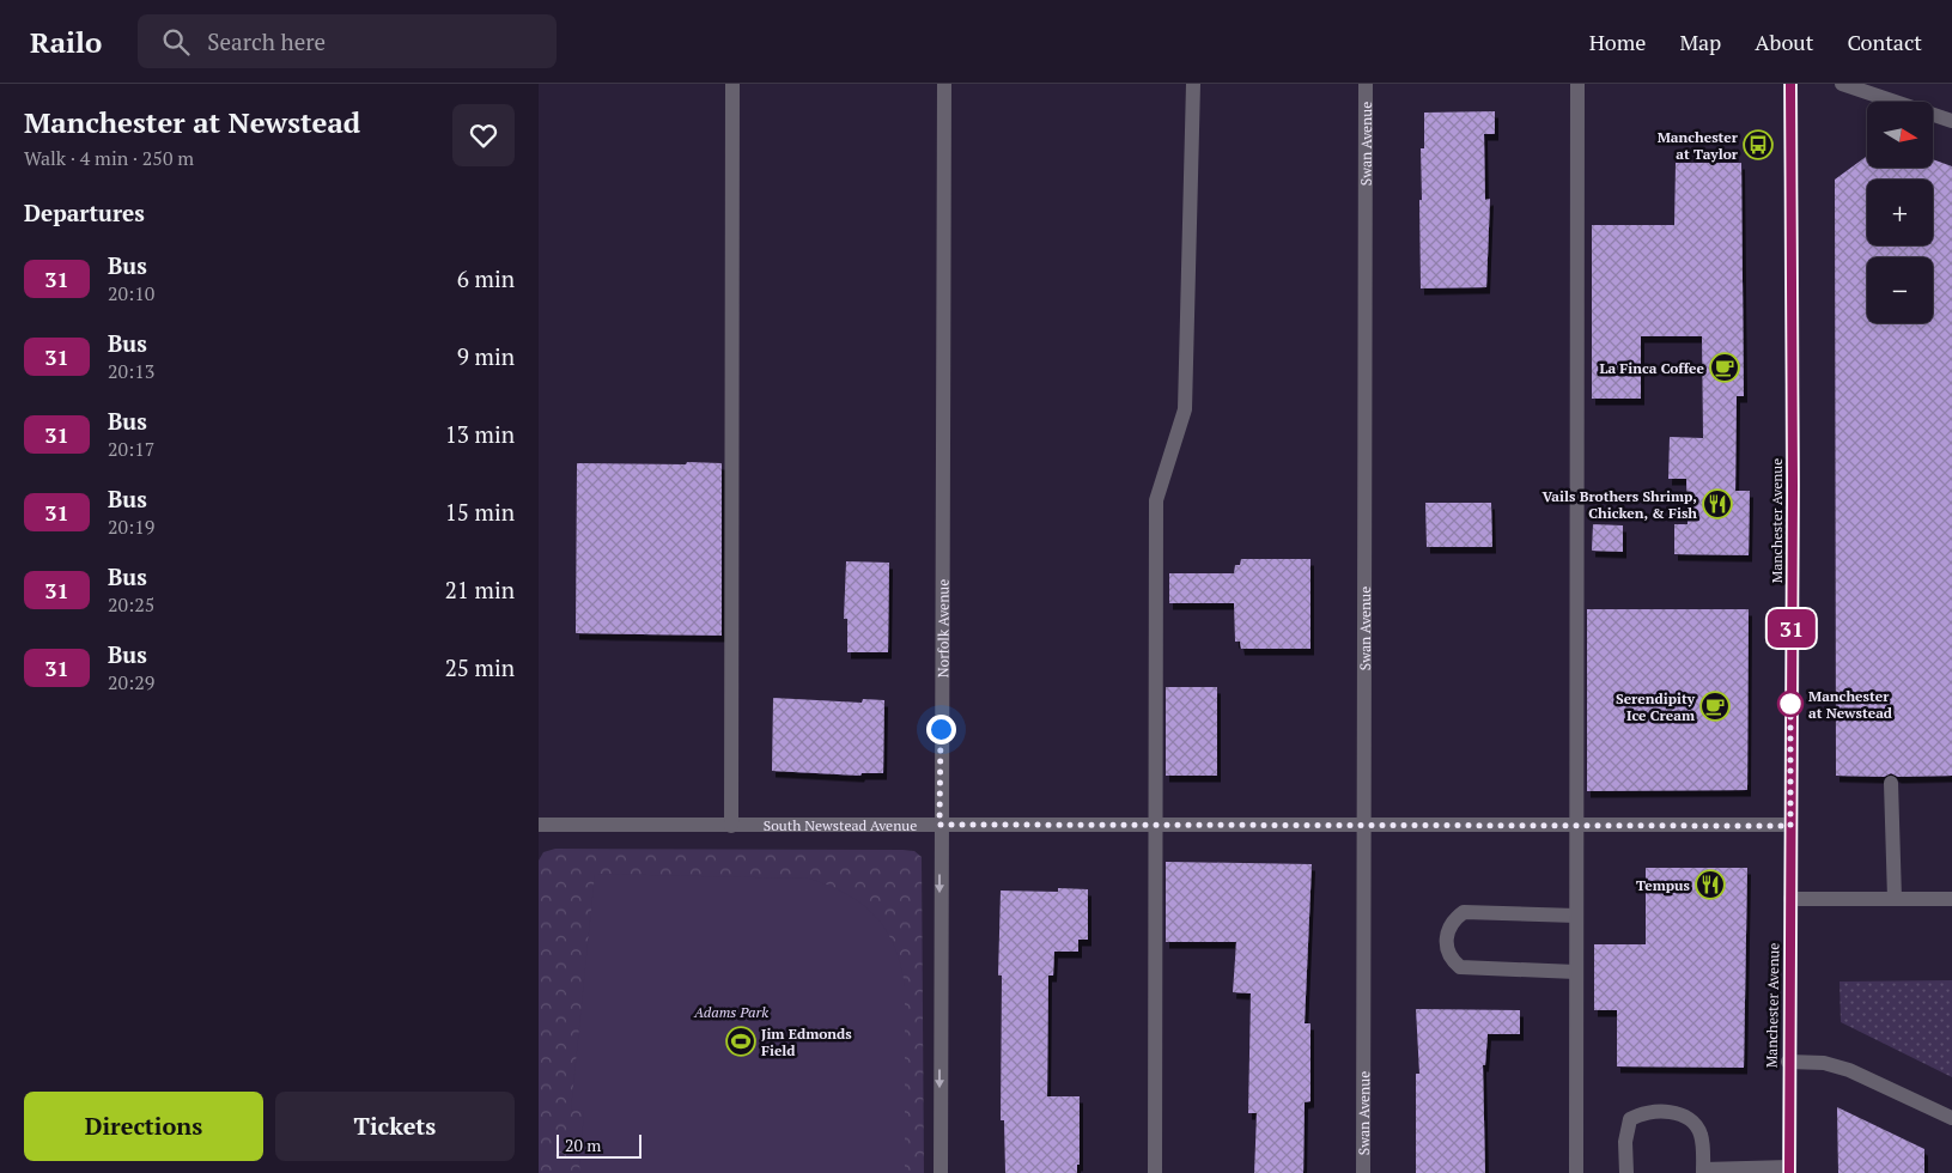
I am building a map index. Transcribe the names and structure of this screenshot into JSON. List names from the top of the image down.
{
  "streets": {
    "main road": ["Manchester Avenue"],
    "street": ["Swan Avenue", "Norfolk Avenue", "South Newstead Avenue"]
  },
  "crossings": [
    ["Swan Avenue", "South Newstead Avenue"],
    ["Manchester Avenue", "South Newstead Avenue"],
    ["Norfolk Avenue", "South Newstead Avenue"]
  ],
  "parks": ["Adams Park"],
  "places": {
    "bus stop": ["Manchester at Taylor"],
    "cafe": ["La Finca Coffee", "Serendipity Ice Cream"],
    "restaurant": ["Vails Brothers Shrimp, Chicken, & Fish", "Tempus"],
    "other": ["Manchester at Newstead"],
    "sports": ["Jim Edmonds Field"]
  },
  "lines": ["bus line 31"],
  "scale_bar": "20 m",
  "north": "right",
  "page": {
    "header": "Railo",
    "search": "Search here",
    "nav": [
      "Home",
      "Map",
      "About",
      "Contact"
    ],
    "heading": [
      ["Manchester at Newstead", "Walk · 4 min · 250 m"],
      "Departures"
    ],
    "on_map": "31",
    "map_buttons": ["+", "−"],
    "list": [
      {
        "mark": "31",
        "name": "Bus",
        "note": "20:10",
        "value": "6 min"
      },
      {
        "mark": "31",
        "name": "Bus",
        "note": "20:13",
        "value": "9 min"
      },
      {
        "mark": "31",
        "name": "Bus",
        "note": "20:17",
        "value": "13 min"
      },
      {
        "mark": "31",
        "name": "Bus",
        "note": "20:19",
        "value": "15 min"
      },
      {
        "mark": "31",
        "name": "Bus",
        "note": "20:25",
        "value": "21 min"
      },
      {
        "mark": "31",
        "name": "Bus",
        "note": "20:29",
        "value": "25 min"
      }
    ],
    "buttons": ["Directions", "Tickets"],
    "scale": "20 m"
  }
}
